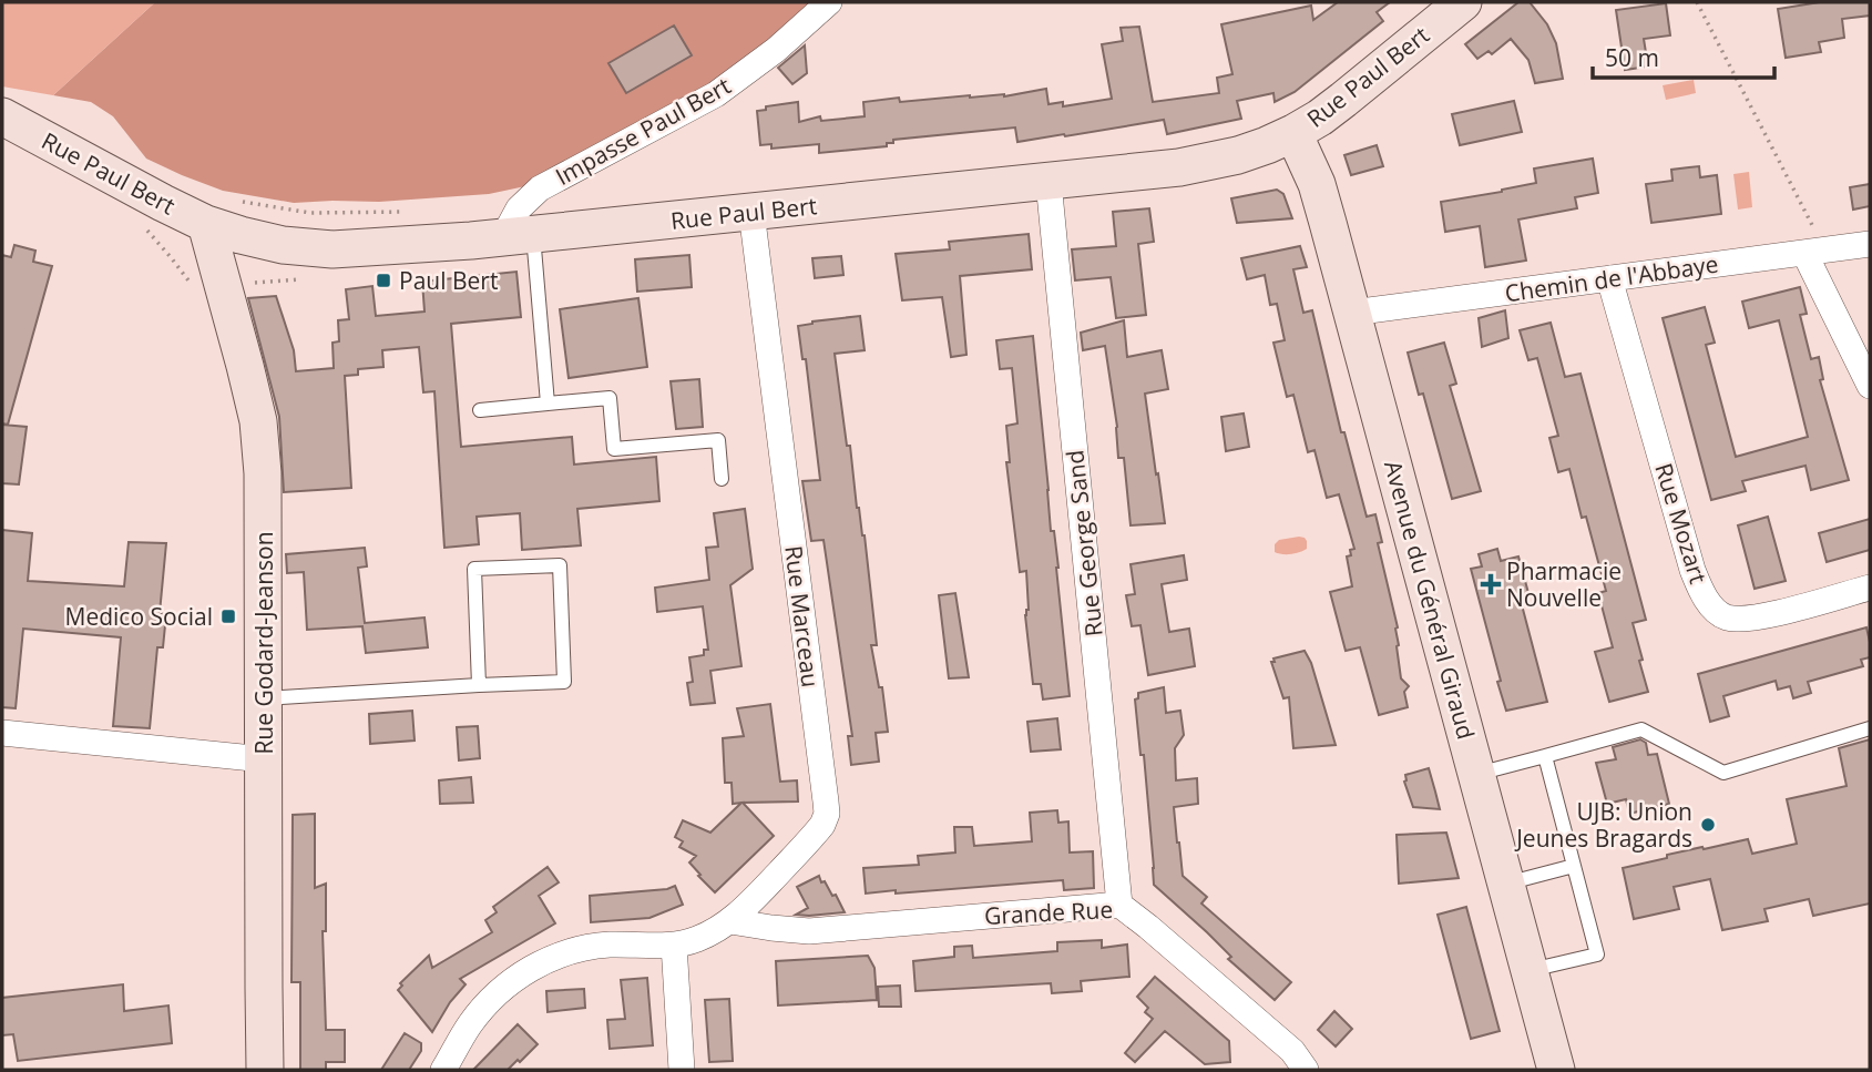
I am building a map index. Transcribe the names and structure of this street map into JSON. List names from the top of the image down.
{
  "streets": {
    "main road": ["Rue Paul Bert", "Avenue du Général Giraud", "Rue Godard-Jeanson"],
    "street": [
      "Impasse Paul Bert",
      "Chemin de l'Abbaye",
      "Rue Mozart",
      "Rue George Sand",
      "Rue Marceau",
      "Grande Rue"
    ]
  },
  "crossings": [
    ["Rue Paul Bert", "Impasse Paul Bert"],
    ["Rue Paul Bert", "Rue George Sand"],
    ["Rue Paul Bert", "Avenue du Général Giraud"],
    ["Rue Paul Bert", "Rue Marceau"],
    ["Rue Paul Bert", "Rue Godard-Jeanson"],
    ["Chemin de l'Abbaye", "Rue Mozart"],
    ["Chemin de l'Abbaye", "Avenue du Général Giraud"],
    ["Rue George Sand", "Grande Rue"],
    ["Rue Marceau", "Grande Rue"]
  ],
  "places": {
    "transit": ["Paul Bert", "Medico Social"],
    "health": ["Pharmacie Nouvelle"],
    "other": ["UJB: Union Jeunes Bragards"]
  },
  "scale_bar": "50 m"
}
